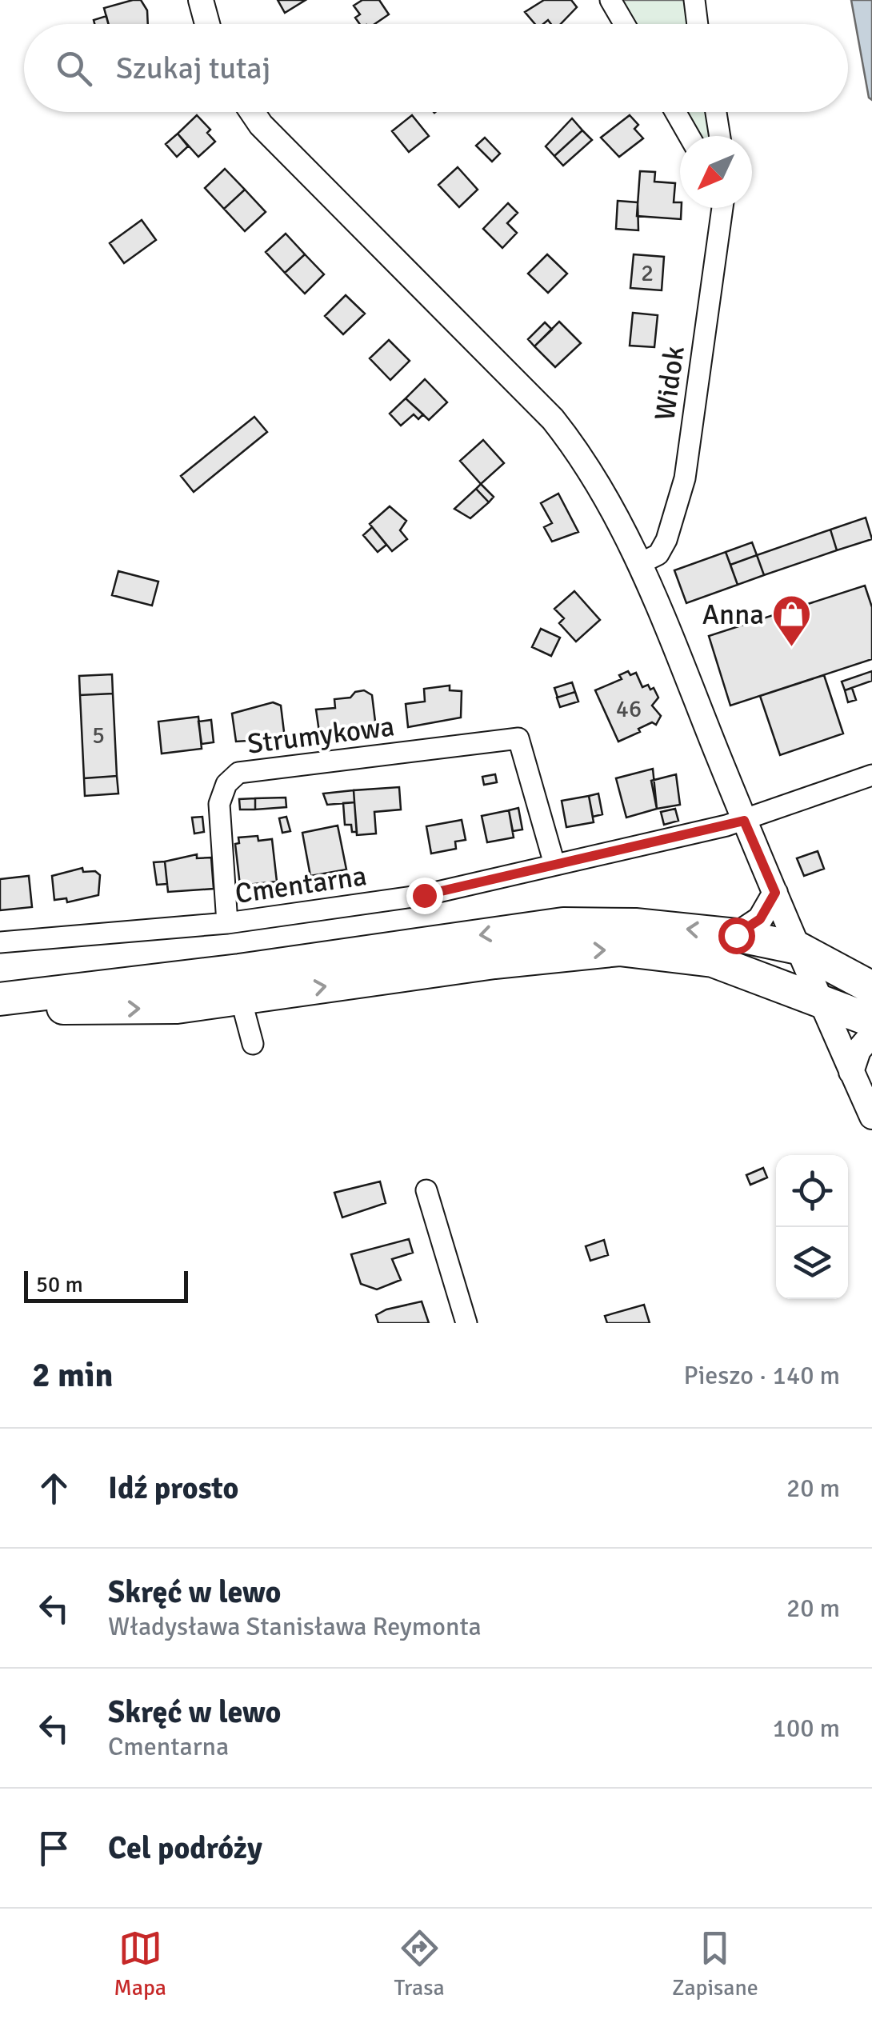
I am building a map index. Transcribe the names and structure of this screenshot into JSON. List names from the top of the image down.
{
  "streets": {
    "street": ["Widok", "Strumykowa", "Cmentarna"]
  },
  "crossings": [
    ["Strumykowa", "Cmentarna"]
  ],
  "places": {
    "shop": ["Anna"]
  },
  "house_numbers": ["2", "46", "5"],
  "scale_bar": "50 m",
  "north": "bottom left",
  "page": {
    "search": "Szukaj tutaj",
    "scale": "50 m",
    "heading": ["2 min", "Pieszo · 140 m"],
    "list": [
      ["Idź prosto", "20 m"],
      ["Skręć w lewo", "Władysława Stanisława Reymonta", "20 m"],
      ["Skręć w lewo", "Cmentarna", "100 m"],
      "Cel podróży"
    ],
    "nav": ["Mapa", "Trasa", "Zapisane"]
  }
}
